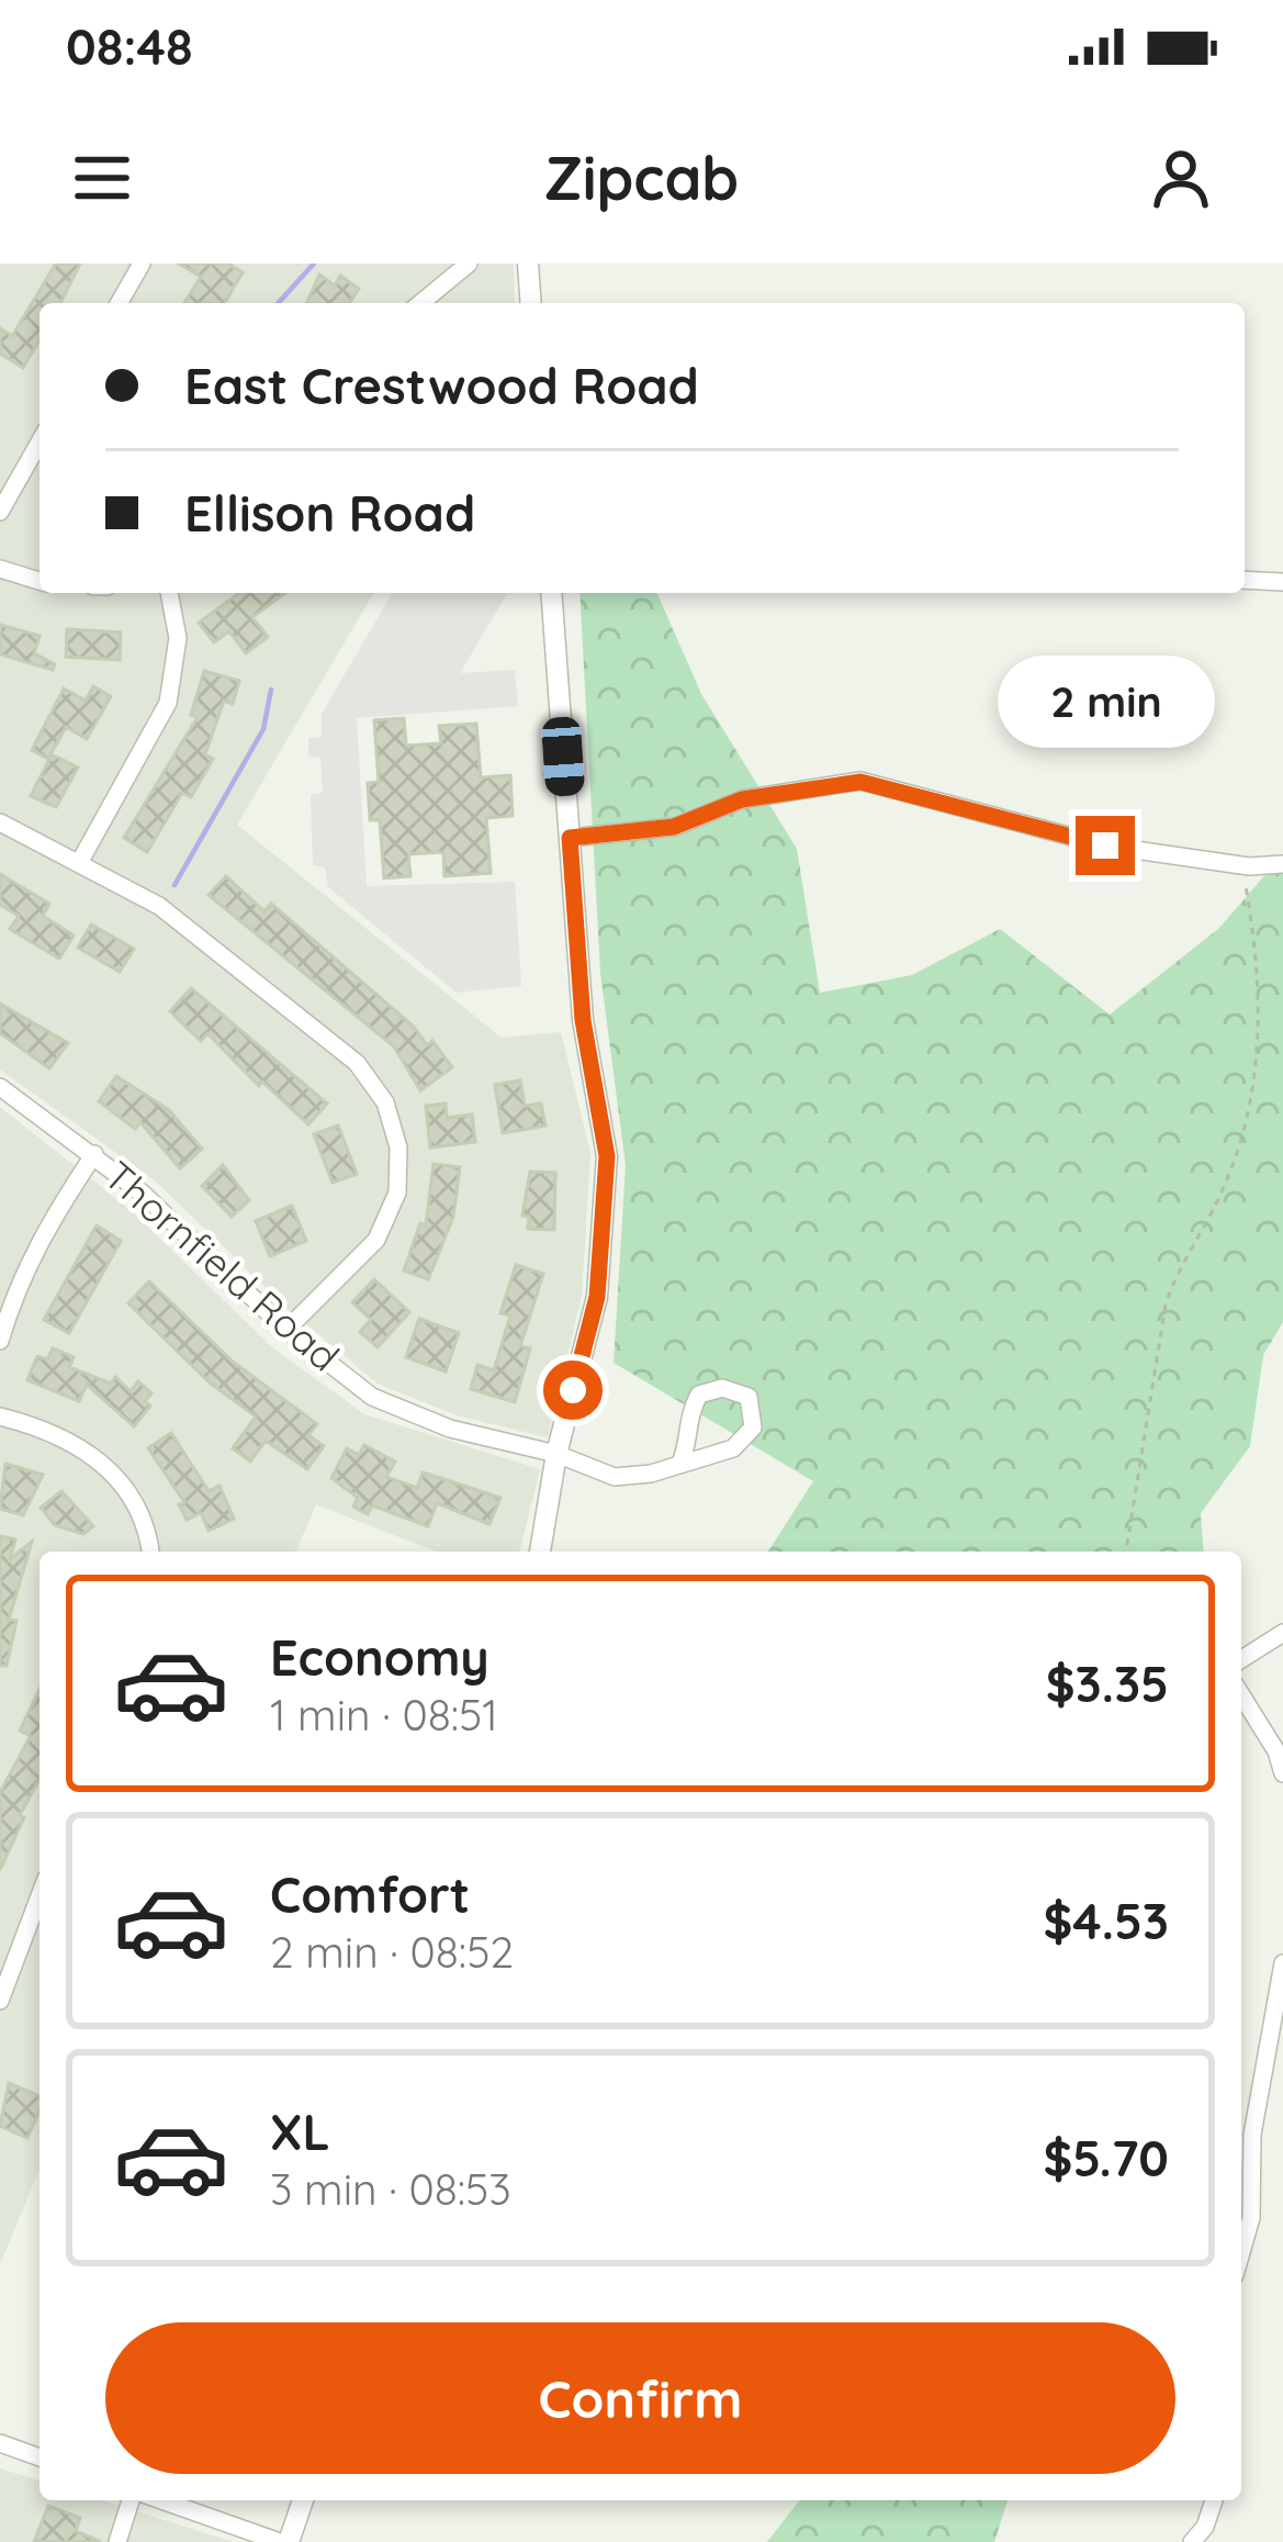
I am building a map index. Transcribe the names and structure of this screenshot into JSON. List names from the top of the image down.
{
  "streets": {
    "street": ["Thornfield Road"]
  },
  "page": {
    "status": "08:48",
    "header": "Zipcab",
    "banner": ["East Crestwood Road", "Ellison Road"],
    "bubble": "2 min",
    "list": [
      {
        "name": "Economy",
        "note": "1 min · 08:51",
        "value": "$3.35"
      },
      {
        "name": "Comfort",
        "note": "2 min · 08:52",
        "value": "$4.53"
      },
      {
        "name": "XL",
        "note": "3 min · 08:53",
        "value": "$5.70"
      }
    ],
    "buttons": "Confirm"
  }
}
